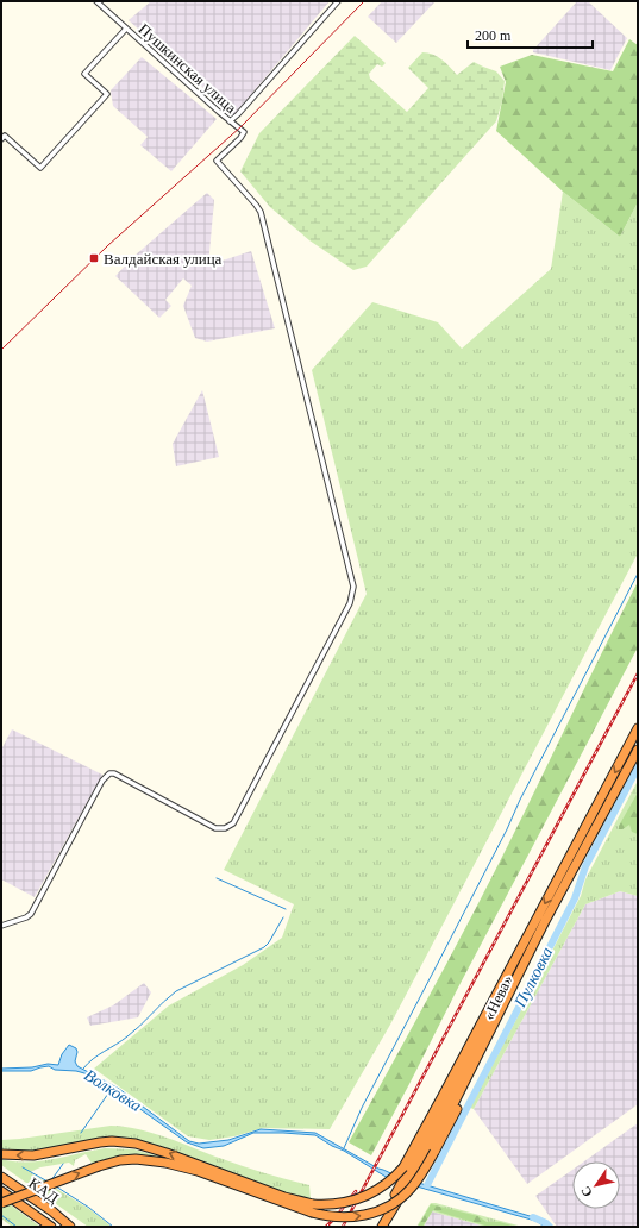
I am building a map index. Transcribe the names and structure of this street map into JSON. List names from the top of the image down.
{
  "streets": {
    "highway": ["«Нева»", "КАД"],
    "street": ["Пушкинская улица"]
  },
  "water": ["Пулковка", "Волковка"],
  "places": {
    "transit": ["Валдайская улица"]
  },
  "scale_bar": "200 m",
  "north": "bottom left"
}
